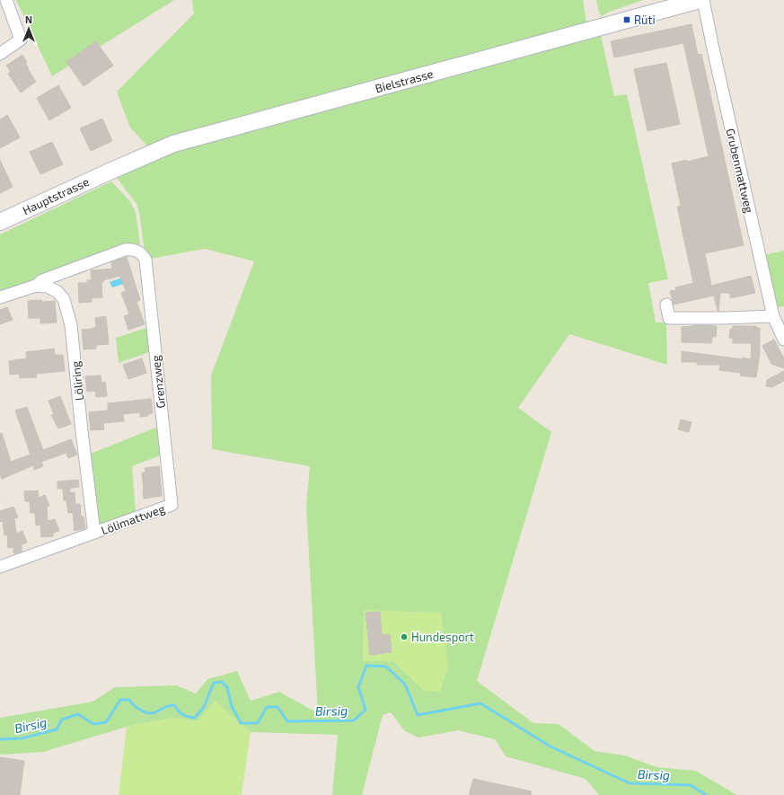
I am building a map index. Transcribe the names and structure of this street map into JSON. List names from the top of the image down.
{
  "streets": {
    "main road": ["Bielstrasse", "Hauptstrasse"],
    "street": [
      "Grubenmattweg",
      "Löliring",
      "Grenzweg",
      "Lölimattweg"
    ]
  },
  "crossings": [
    ["Bielstrasse", "Hauptstrasse"],
    ["Löliring", "Grenzweg"],
    ["Löliring", "Lölimattweg"],
    ["Grenzweg", "Lölimattweg"]
  ],
  "water": ["Birsig"],
  "places": {
    "transit": ["Rüti"],
    "other": ["Hundesport"]
  },
  "north": "top"
}
